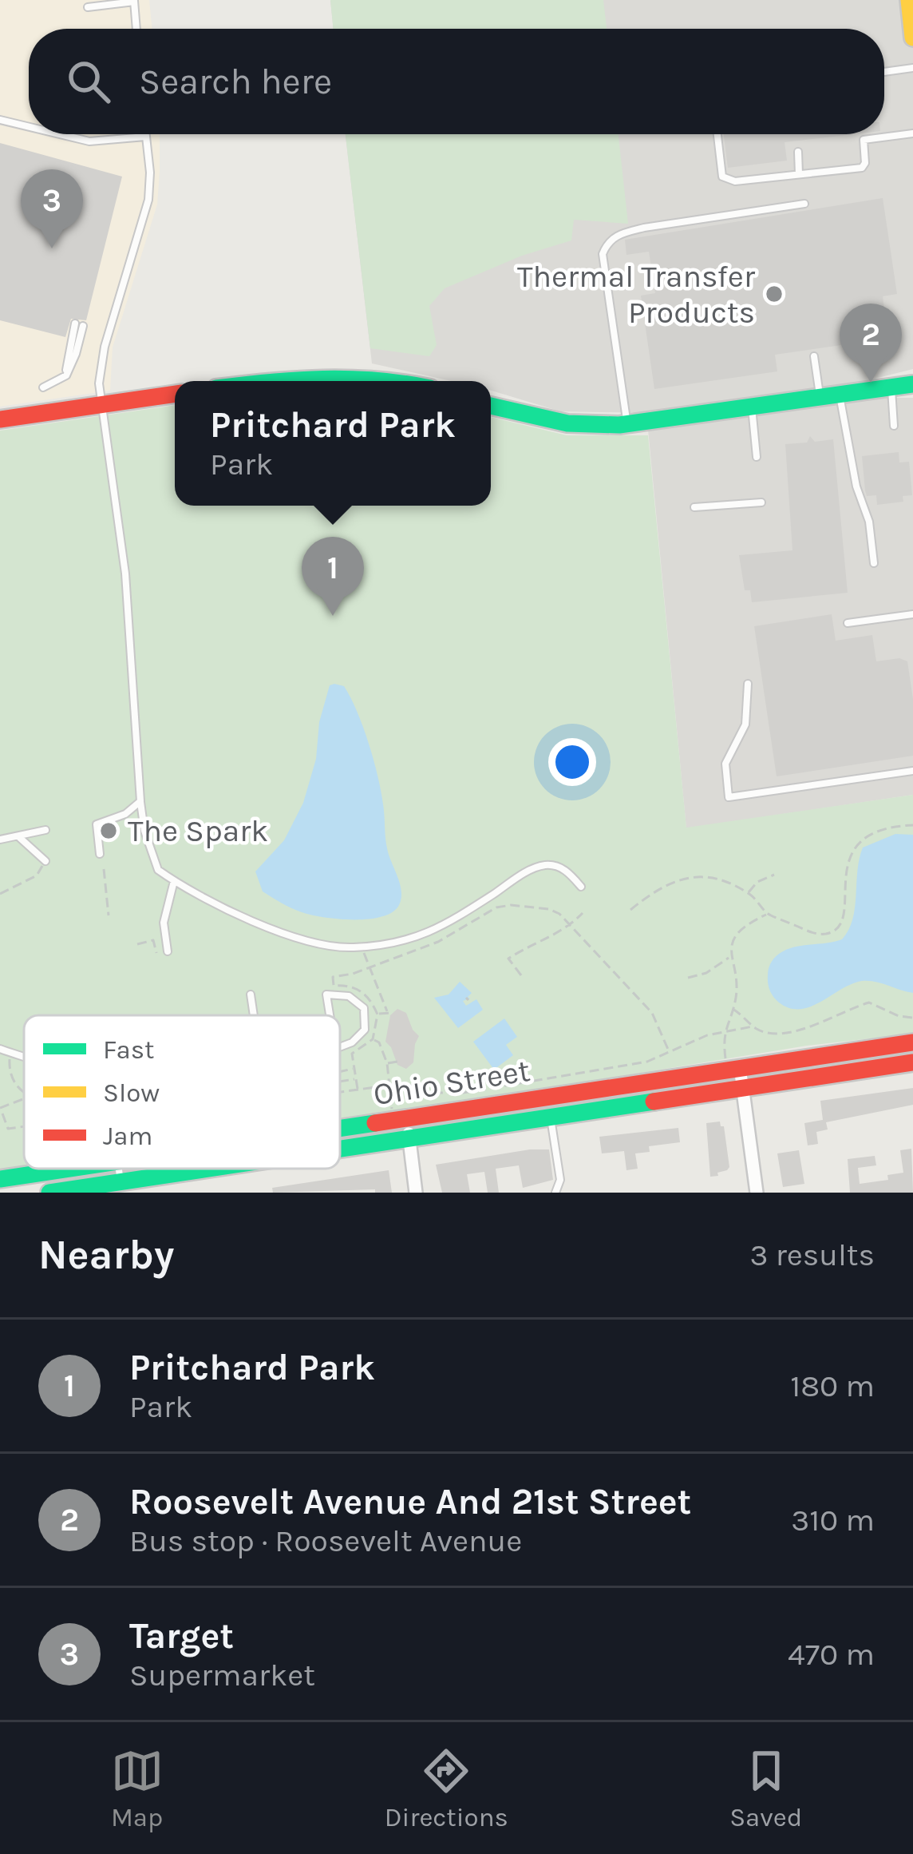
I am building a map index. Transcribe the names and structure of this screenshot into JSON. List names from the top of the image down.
{
  "streets": {
    "street": ["Ohio Street"]
  },
  "places": ["Thermal Transfer Products", "The Spark"],
  "legend": ["Fast", "Slow", "Jam"],
  "page": {
    "search": "Search here",
    "pins": ["3", "2", "1"],
    "popup": ["Pritchard Park", "Park"],
    "heading": ["Nearby", "3 results"],
    "list": [
      {
        "mark": "1",
        "name": "Pritchard Park",
        "note": "Park",
        "value": "180 m"
      },
      {
        "mark": "2",
        "name": "Roosevelt Avenue And 21st Street",
        "note": "Bus stop · Roosevelt Avenue",
        "value": "310 m"
      },
      {
        "mark": "3",
        "name": "Target",
        "note": "Supermarket",
        "value": "470 m"
      }
    ],
    "nav": ["Map", "Directions", "Saved"]
  }
}
